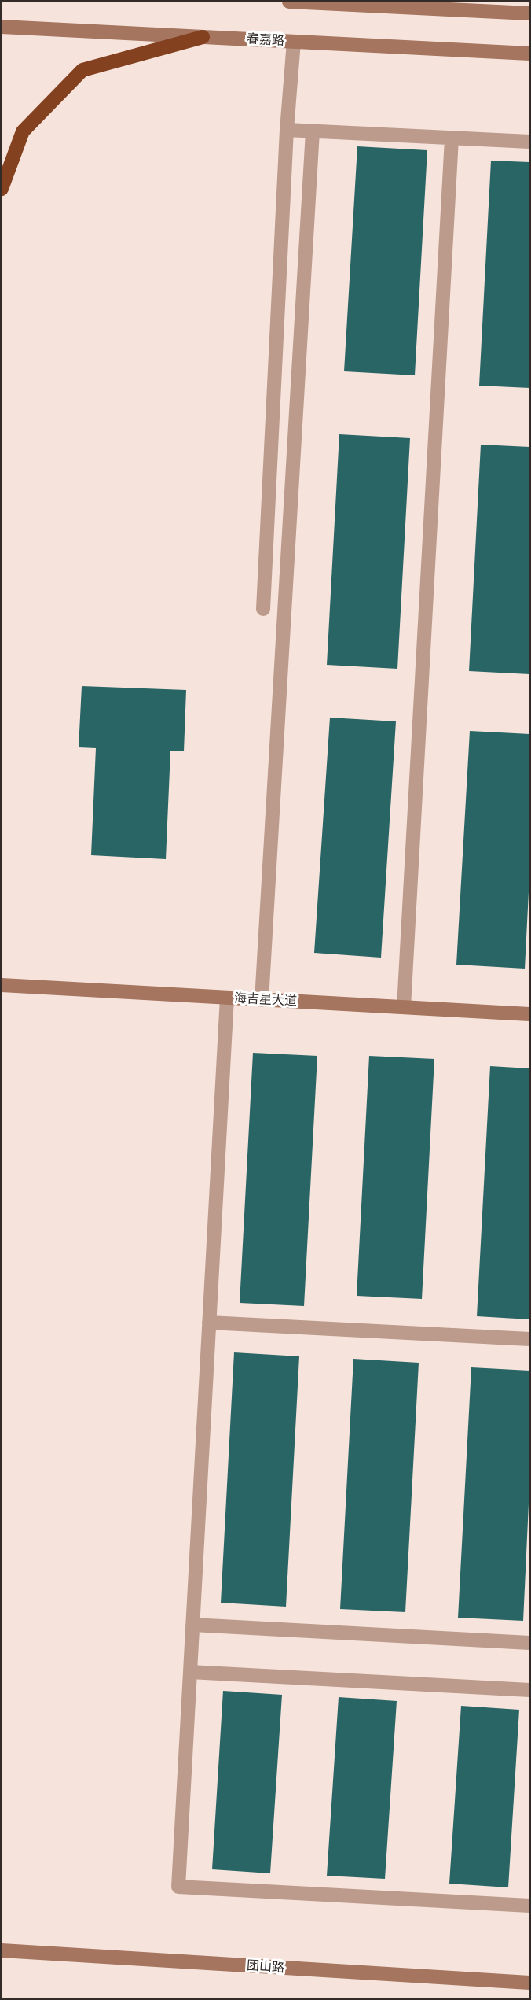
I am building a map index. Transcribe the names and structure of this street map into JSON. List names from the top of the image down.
{
  "streets": {
    "street": ["春嘉路", "海吉星大道", "团山路"]
  }
}
